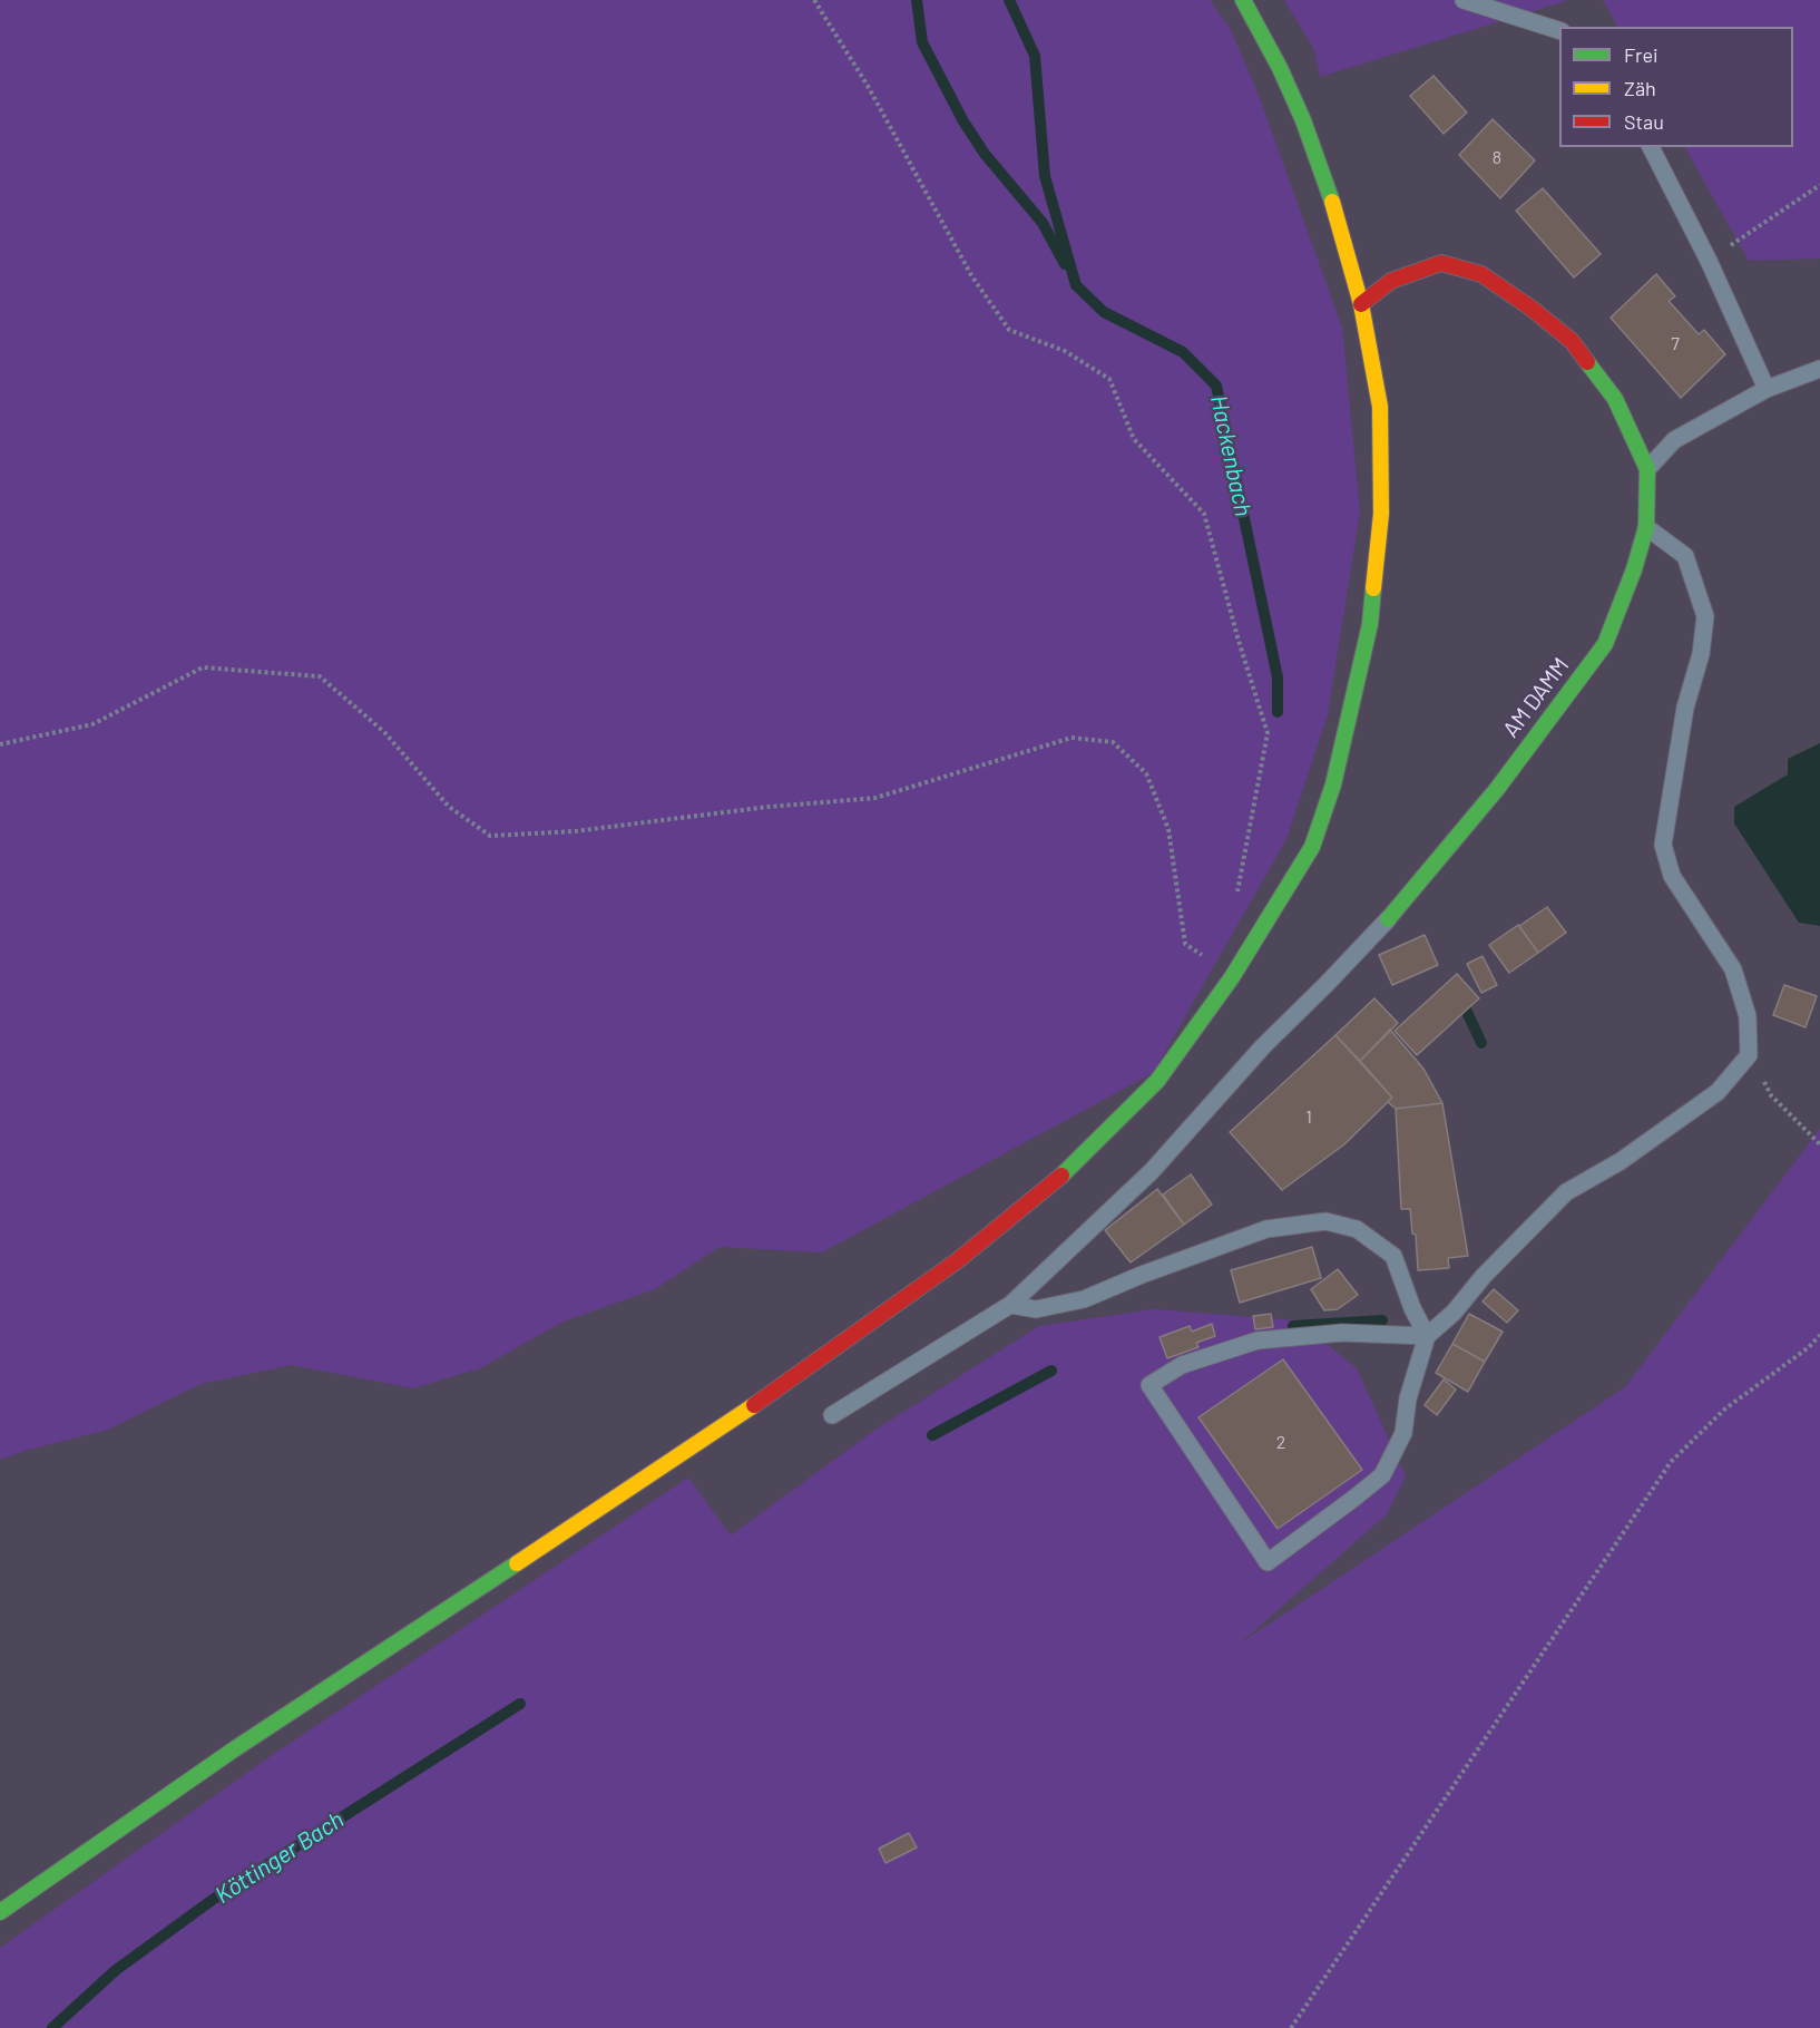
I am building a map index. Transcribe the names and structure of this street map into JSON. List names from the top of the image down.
{
  "streets": {
    "main road": ["AM DAMM"]
  },
  "water": ["Hackenbach", "Köttinger Bach"],
  "house_numbers": [
    "8",
    "7",
    "1",
    "2"
  ],
  "legend": ["Frei", "Zäh", "Stau"]
}
